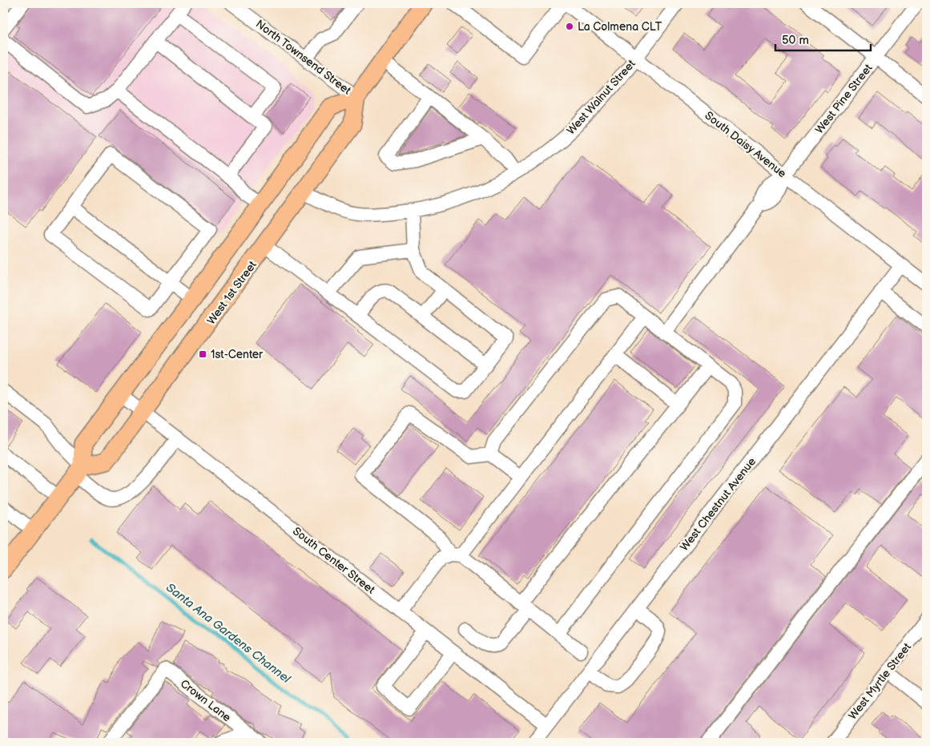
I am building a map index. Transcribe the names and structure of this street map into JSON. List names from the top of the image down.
{
  "streets": {
    "main road": ["West 1st Street"],
    "street": [
      "North Townsend Street",
      "West Walnut Street",
      "West Pine Street",
      "South Daisy Avenue",
      "West Chestnut Avenue",
      "South Center Street",
      "West Myrtle Street",
      "Crown Lane"
    ]
  },
  "crossings": [
    ["North Townsend Street", "West 1st Street"],
    ["West Walnut Street", "South Daisy Avenue"],
    ["West Walnut Street", "West 1st Street"],
    ["West Pine Street", "South Daisy Avenue"],
    ["South Daisy Avenue", "West Chestnut Avenue"],
    ["West 1st Street", "South Center Street"],
    ["West Chestnut Avenue", "South Center Street"]
  ],
  "water": ["Santa Ana Gardens Channel"],
  "places": {
    "other": ["La Colmena CLT"],
    "transit": ["1st-Center"]
  },
  "scale_bar": "50 m"
}
